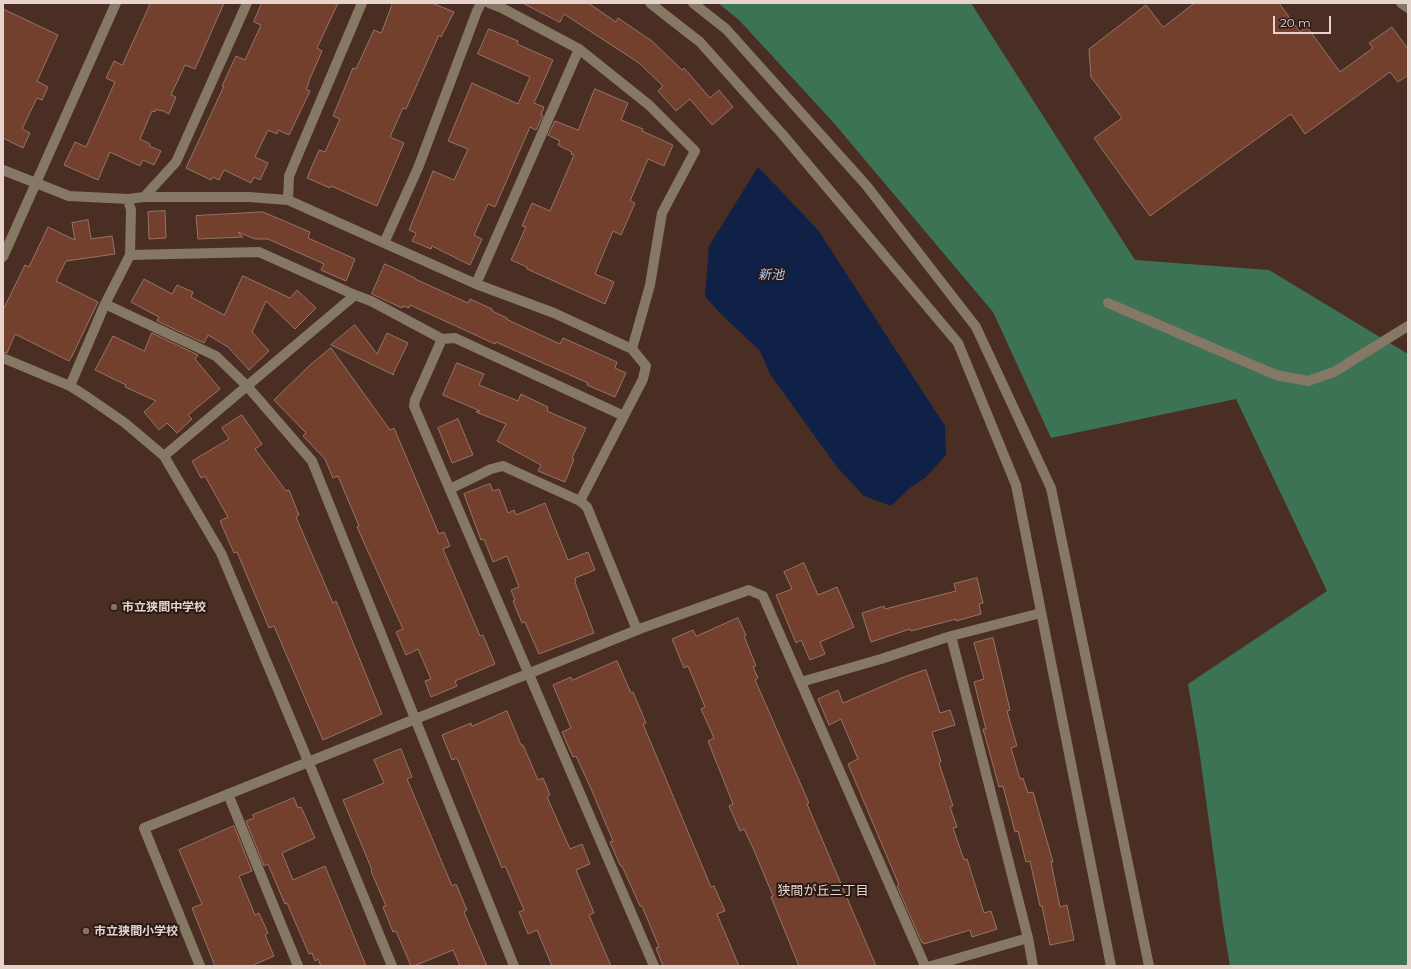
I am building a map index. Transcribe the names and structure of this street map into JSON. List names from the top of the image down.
{
  "districts": ["狭間が丘三丁目"],
  "water": ["新池"],
  "places": ["市立狭間中学校", "市立狭間小学校"],
  "scale_bar": "20 m"
}
